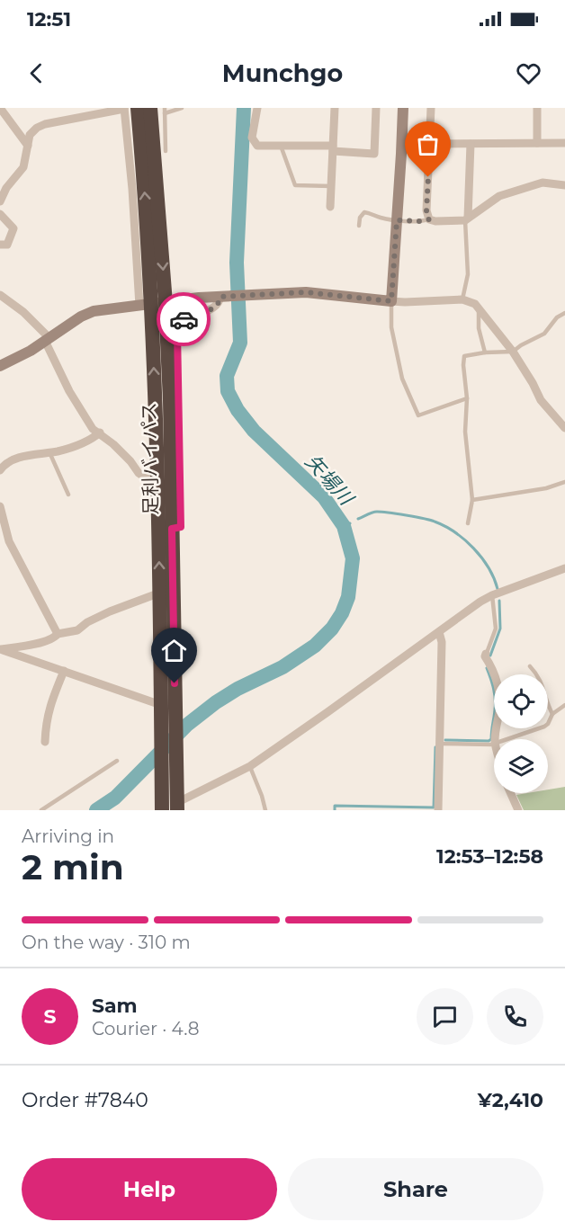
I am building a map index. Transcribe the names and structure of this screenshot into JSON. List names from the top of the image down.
{
  "streets": {
    "highway": ["足利バイパス"]
  },
  "water": ["矢場川"],
  "page": {
    "status": "12:51",
    "header": "Munchgo",
    "heading": ["2 min", "Arriving in", "12:53–12:58"],
    "panel": [
      "Sam",
      "Courier · 4.8",
      "Order #7840",
      "¥2,410"
    ],
    "bar": "On the way · 310 m",
    "round": "S",
    "buttons": ["Help", "Share"]
  }
}
